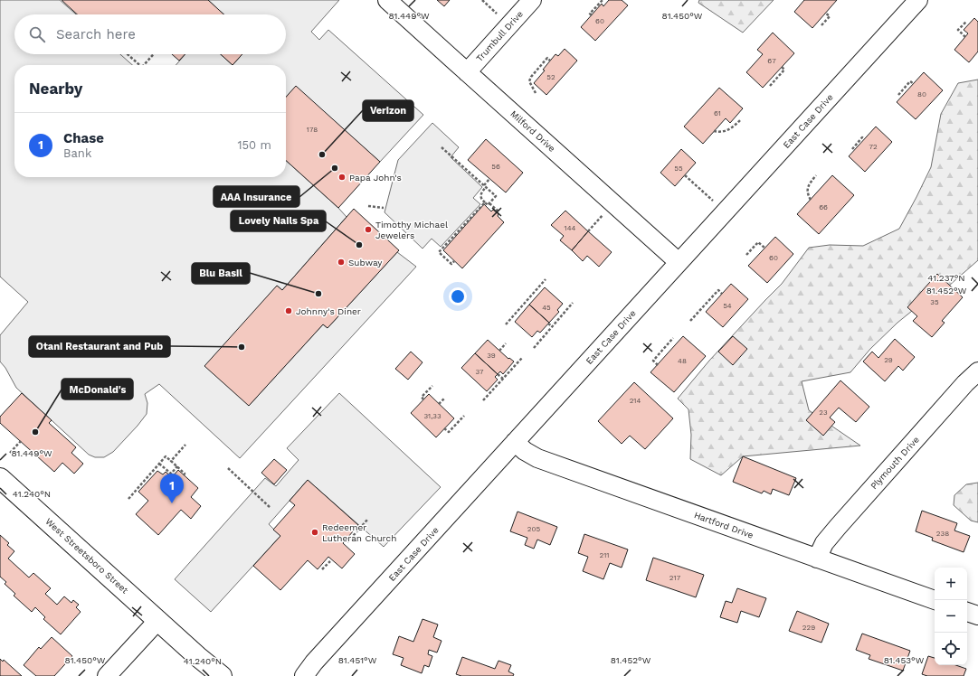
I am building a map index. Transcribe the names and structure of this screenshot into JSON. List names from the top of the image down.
{
  "streets": {
    "main road": ["West Streetsboro Street"],
    "street": [
      "Trumbull Drive",
      "East Case Drive",
      "Milford Drive",
      "Plymouth Drive",
      "Hartford Drive"
    ]
  },
  "crossings": [
    ["Trumbull Drive", "Milford Drive"],
    ["East Case Drive", "Milford Drive"],
    ["East Case Drive", "Hartford Drive"],
    ["Plymouth Drive", "Hartford Drive"]
  ],
  "places": [
    "Verizon",
    "AAA Insurance",
    "Papa John's",
    "Timothy Michael Jewelers",
    "Lovely Nails Spa",
    "Subway",
    "Blu Basil",
    "Johnny's Diner",
    "Otani Restaurant and Pub",
    "McDonald's",
    "Redeemer Lutheran Church"
  ],
  "house_numbers": [
    "60",
    "67",
    "52",
    "80",
    "61",
    "178",
    "72",
    "56",
    "55",
    "66",
    "144",
    "60",
    "35",
    "54",
    "45",
    "39",
    "29",
    "48",
    "37",
    "214",
    "23",
    "31,33",
    "205",
    "238",
    "211",
    "217",
    "229"
  ],
  "page": {
    "search": "Search here",
    "heading": "Nearby",
    "list": [
      {
        "mark": "1",
        "name": "Chase",
        "note": "Bank",
        "value": "150 m"
      }
    ],
    "pins": "1",
    "map_buttons": ["+", "−"]
  },
  "coordinates": [
    "81.449°W",
    "81.450°W",
    "41.237°N",
    "81.452°W",
    "41.240°N",
    "81.451°W",
    "81.453°W"
  ]
}
